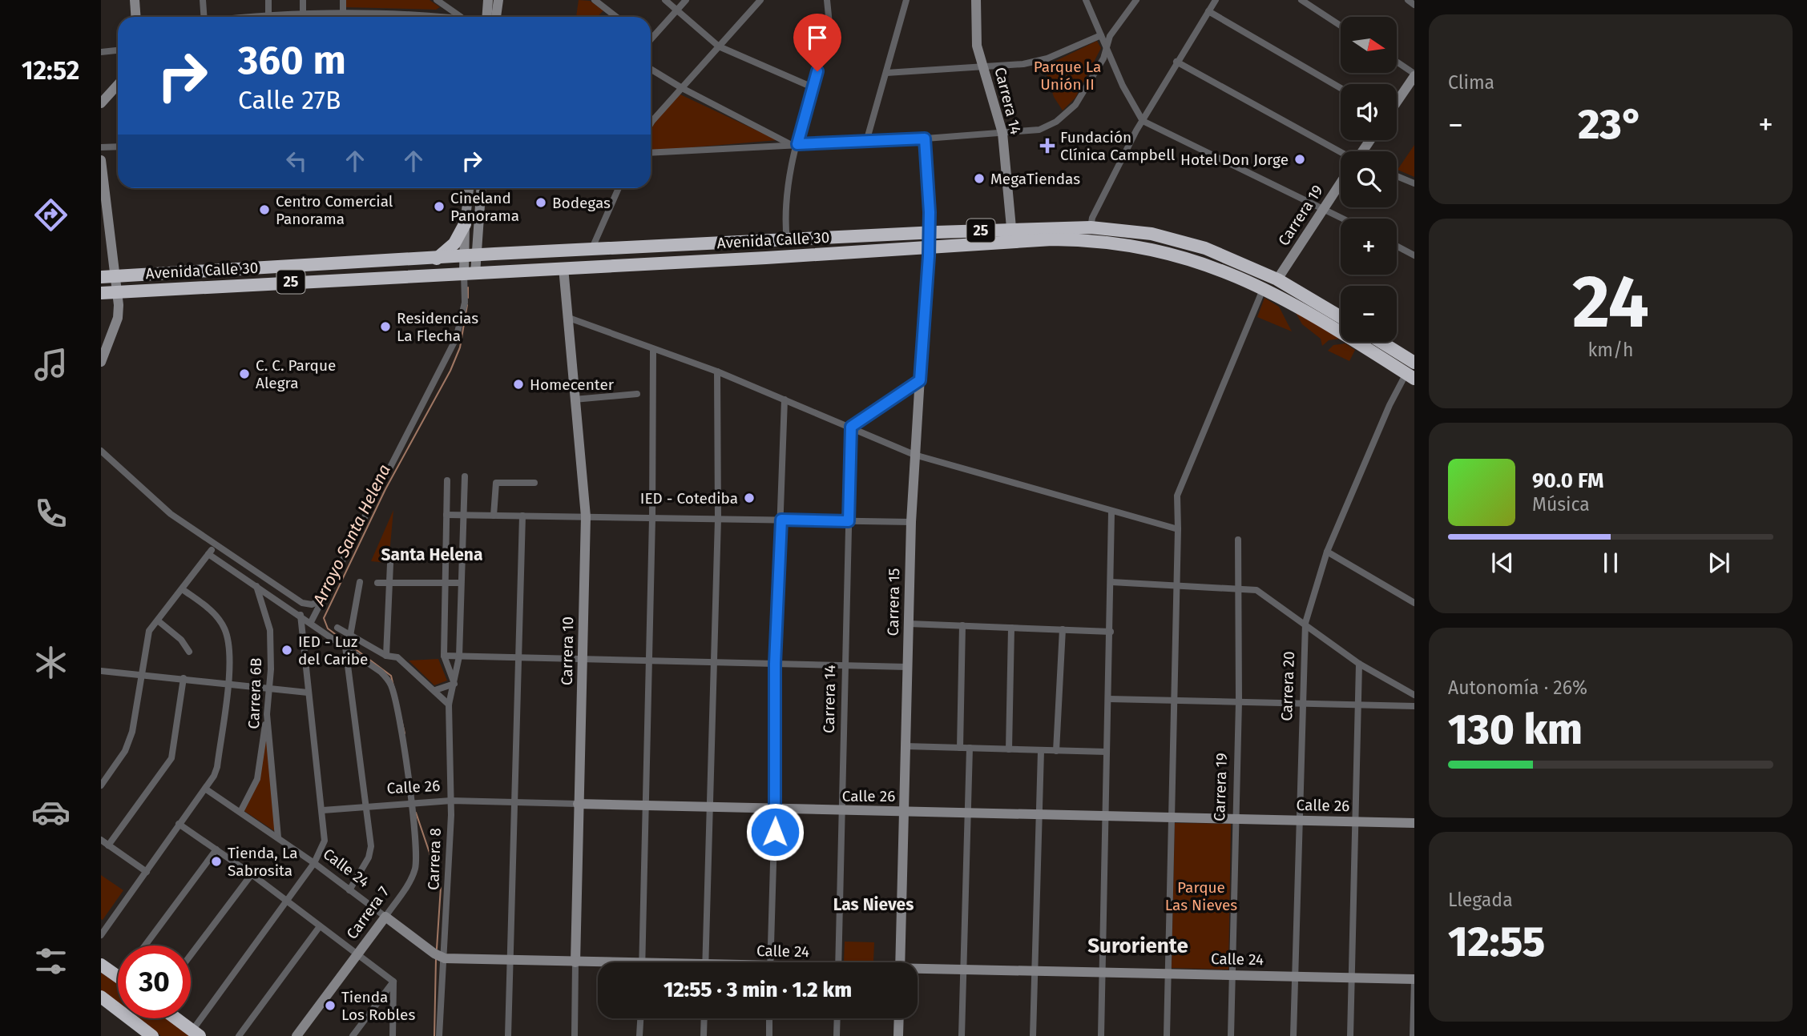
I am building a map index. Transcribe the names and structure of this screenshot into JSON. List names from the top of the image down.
{
  "streets": {
    "highway": ["25", "Avenida Calle 30"],
    "street": [
      "Carrera 14",
      "Carrera 19",
      "Carrera 15",
      "Carrera 10",
      "Carrera 20",
      "Carrera 6B",
      "Calle 26",
      "Carrera 8",
      "Calle 24",
      "Carrera 7"
    ]
  },
  "crossings": [
    ["Carrera 14", "Avenida Calle 30"],
    ["Carrera 14", "Calle 26"],
    ["Carrera 19", "Avenida Calle 30"],
    ["Carrera 19", "Calle 26"],
    ["Carrera 19", "Calle 24"],
    ["Avenida Calle 30", "Carrera 15"],
    ["Avenida Calle 30", "Carrera 10"],
    ["Avenida Calle 30", "Carrera 20"],
    ["Carrera 15", "Calle 26"],
    ["Carrera 10", "Calle 26"],
    ["Carrera 10", "Calle 24"],
    ["Carrera 20", "Calle 26"],
    ["Carrera 20", "Calle 24"],
    ["Carrera 6B", "Calle 24"],
    ["Carrera 6B", "Carrera 7"],
    ["Calle 26", "Carrera 8"],
    ["Calle 26", "Carrera 7"],
    ["Carrera 8", "Calle 24"],
    ["Calle 24", "Carrera 7"]
  ],
  "districts": ["Santa Helena", "Las Nieves", "Suroriente"],
  "water": ["Arroyo Santa Helena"],
  "parks": ["Parque La Unión II", "Parque Las Nieves"],
  "places": {
    "health": ["Fundación Clínica Campbell"],
    "other": [
      "Hotel Don Jorge",
      "MegaTiendas",
      "Bodegas",
      "Cineland Panorama",
      "Centro Comercial Panorama",
      "Residencias La Flecha",
      "C. C. Parque Alegra",
      "Homecenter",
      "IED - Cotediba",
      "IED - Luz del Caribe",
      "Tienda, La Sabrosita",
      "Tienda Los Robles"
    ]
  },
  "north": "right",
  "page": {
    "tabs": "12:52",
    "tile": [
      "Clima",
      ["24", "km/h"],
      ["Autonomía · 26%", "130 km"],
      ["Llegada", "12:55"]
    ],
    "map_buttons": ["+", "−"],
    "turn": ["360 m", "Calle 27B"],
    "heat": ["−", "23°", "+"],
    "song": ["90.0 FM", "Música"],
    "limit": "30",
    "trip": "12:55 · 3 min · 1.2 km"
  }
}
